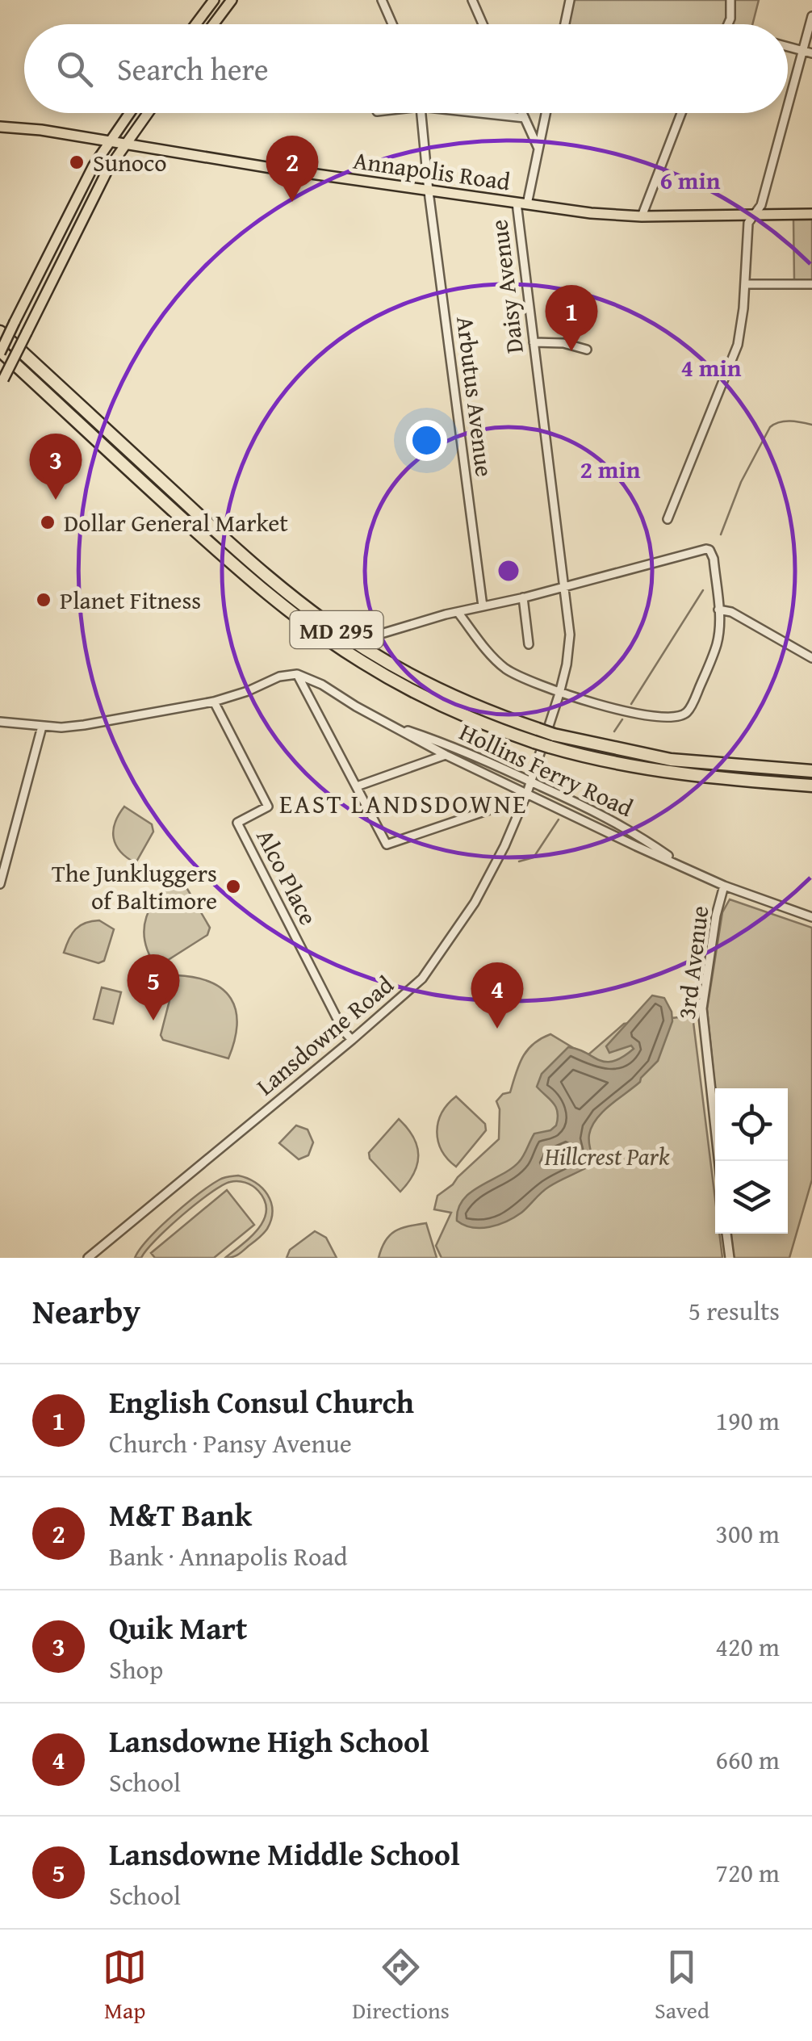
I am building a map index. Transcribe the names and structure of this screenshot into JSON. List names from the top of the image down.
{
  "streets": {
    "highway": ["MD 295"],
    "main road": ["Annapolis Road"],
    "street": [
      "Daisy Avenue",
      "Arbutus Avenue",
      "Hollins Ferry Road",
      "Alco Place",
      "3rd Avenue",
      "Lansdowne Road"
    ]
  },
  "crossings": [
    ["Annapolis Road", "Daisy Avenue"],
    ["Annapolis Road", "Arbutus Avenue"],
    ["Daisy Avenue", "Hollins Ferry Road"],
    ["Daisy Avenue", "Lansdowne Road"],
    ["Hollins Ferry Road", "3rd Avenue"],
    ["Hollins Ferry Road", "Lansdowne Road"],
    ["Alco Place", "Lansdowne Road"]
  ],
  "districts": ["EAST LANDSDOWNE"],
  "parks": ["Hillcrest Park"],
  "places": [
    "Sunoco",
    "Dollar General Market",
    "Planet Fitness",
    "The Junkluggers of Baltimore"
  ],
  "page": {
    "search": "Search here",
    "pins": [
      "2",
      "1",
      "3",
      "5",
      "4"
    ],
    "heading": ["Nearby", "5 results"],
    "list": [
      {
        "mark": "1",
        "name": "English Consul Church",
        "note": "Church · Pansy Avenue",
        "value": "190 m"
      },
      {
        "mark": "2",
        "name": "M&T Bank",
        "note": "Bank · Annapolis Road",
        "value": "300 m"
      },
      {
        "mark": "3",
        "name": "Quik Mart",
        "note": "Shop",
        "value": "420 m"
      },
      {
        "mark": "4",
        "name": "Lansdowne High School",
        "note": "School",
        "value": "660 m"
      },
      {
        "mark": "5",
        "name": "Lansdowne Middle School",
        "note": "School",
        "value": "720 m"
      }
    ],
    "nav": ["Map", "Directions", "Saved"]
  },
  "rings": ["6 min", "4 min", "2 min"]
}
